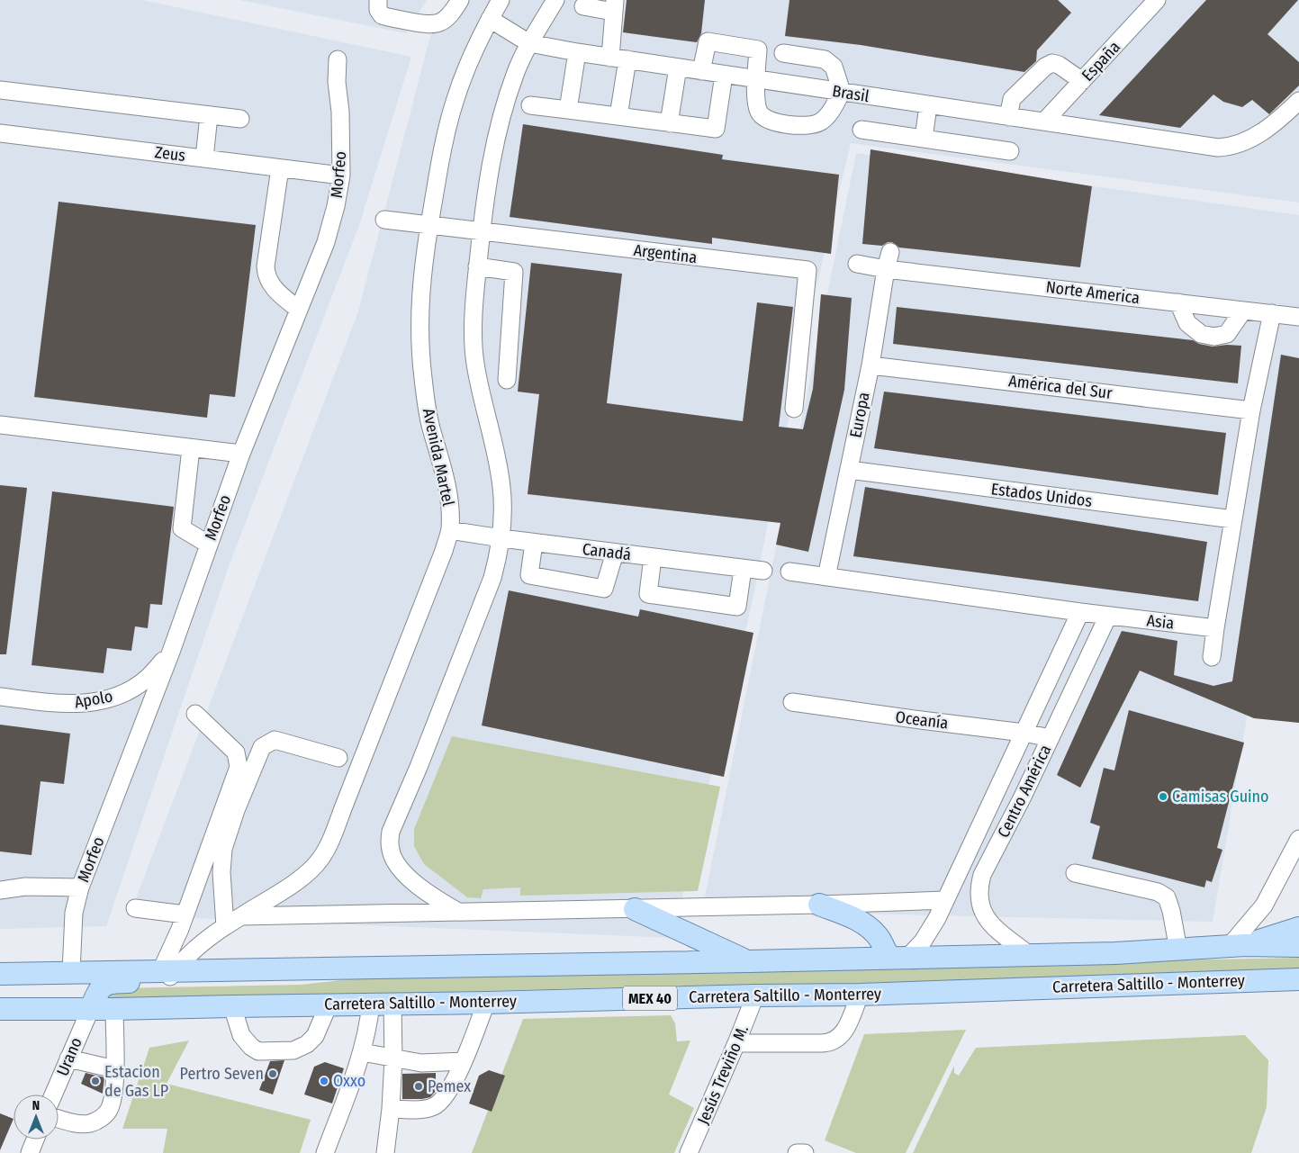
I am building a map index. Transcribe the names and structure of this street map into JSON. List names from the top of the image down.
{
  "streets": {
    "main road": ["Carretera Saltillo - Monterrey", "MEX 40"],
    "street": [
      "España",
      "Brasil",
      "Zeus",
      "Morfeo",
      "Argentina",
      "Norte America",
      "América del Sur",
      "Europa",
      "Avenida Martel",
      "Estados Unidos",
      "Canadá",
      "Asia",
      "Apolo",
      "Oceanía",
      "Centro América",
      "Urano",
      "Jesús Treviño M."
    ]
  },
  "crossings": [
    ["España", "Brasil"],
    ["Brasil", "Avenida Martel"],
    ["Zeus", "Morfeo"],
    ["Morfeo", "Apolo"],
    ["Argentina", "Avenida Martel"],
    ["Norte America", "Europa"],
    ["América del Sur", "Europa"],
    ["Europa", "Estados Unidos"],
    ["Europa", "Asia"],
    ["Avenida Martel", "Canadá"],
    ["Avenida Martel", "Carretera Saltillo - Monterrey"],
    ["Asia", "Centro América"],
    ["Oceanía", "Centro América"],
    ["Centro América", "Carretera Saltillo - Monterrey"],
    ["Carretera Saltillo - Monterrey", "Urano"],
    ["Carretera Saltillo - Monterrey", "Jesús Treviño M."]
  ],
  "places": [
    "Camisas Guino",
    "Pertro Seven",
    "Estacion de Gas LP",
    "Oxxo",
    "Pemex"
  ],
  "north": "top"
}
